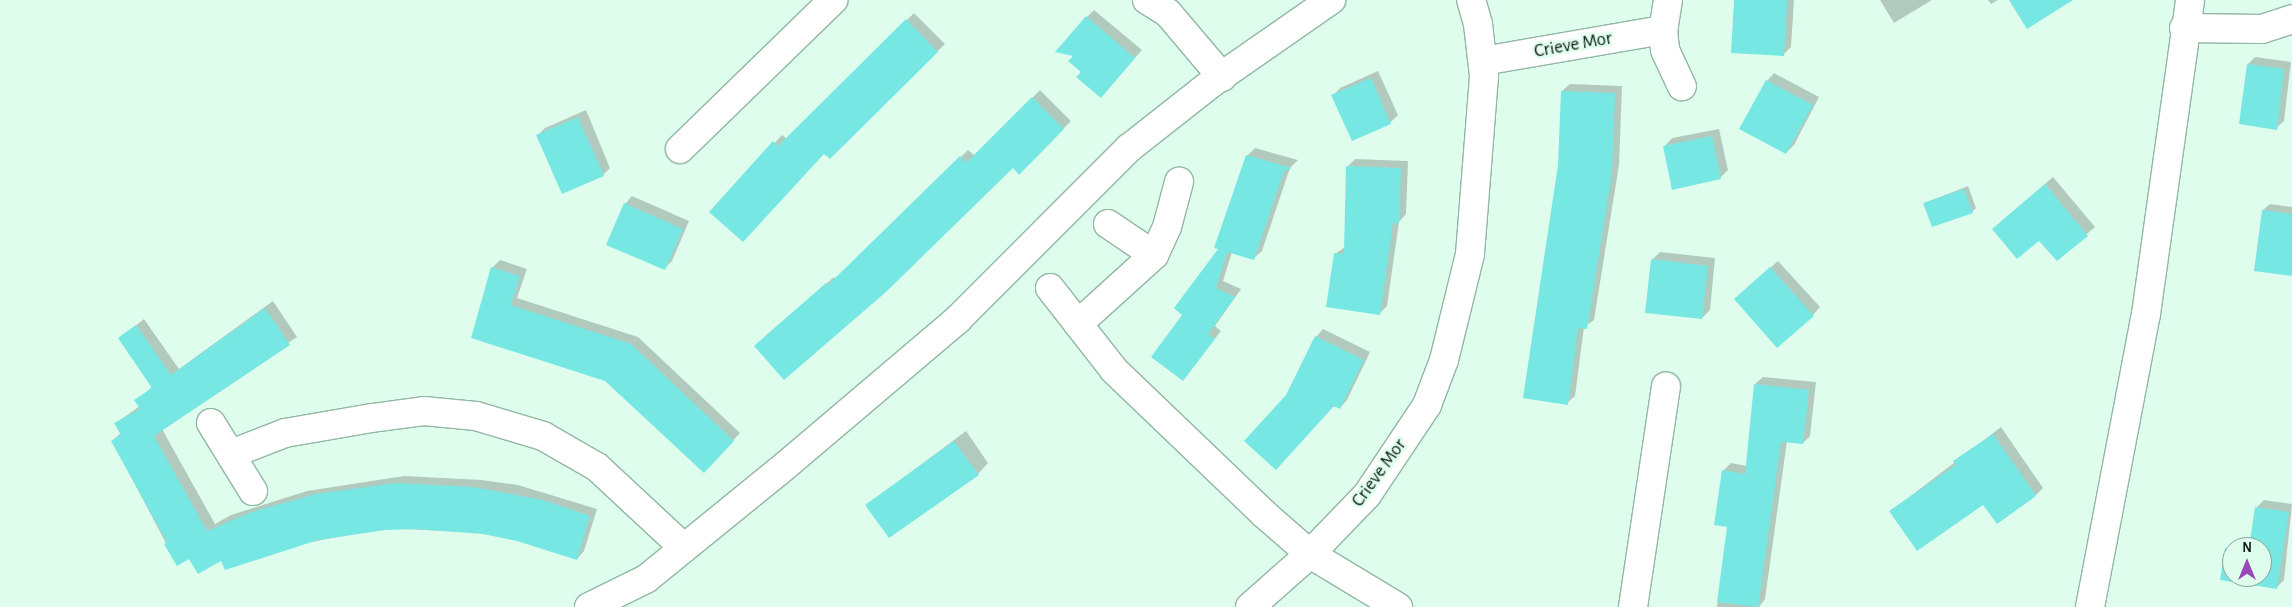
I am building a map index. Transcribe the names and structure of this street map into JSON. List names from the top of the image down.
{
  "streets": {
    "street": ["Crieve Mor"]
  },
  "north": "top"
}
